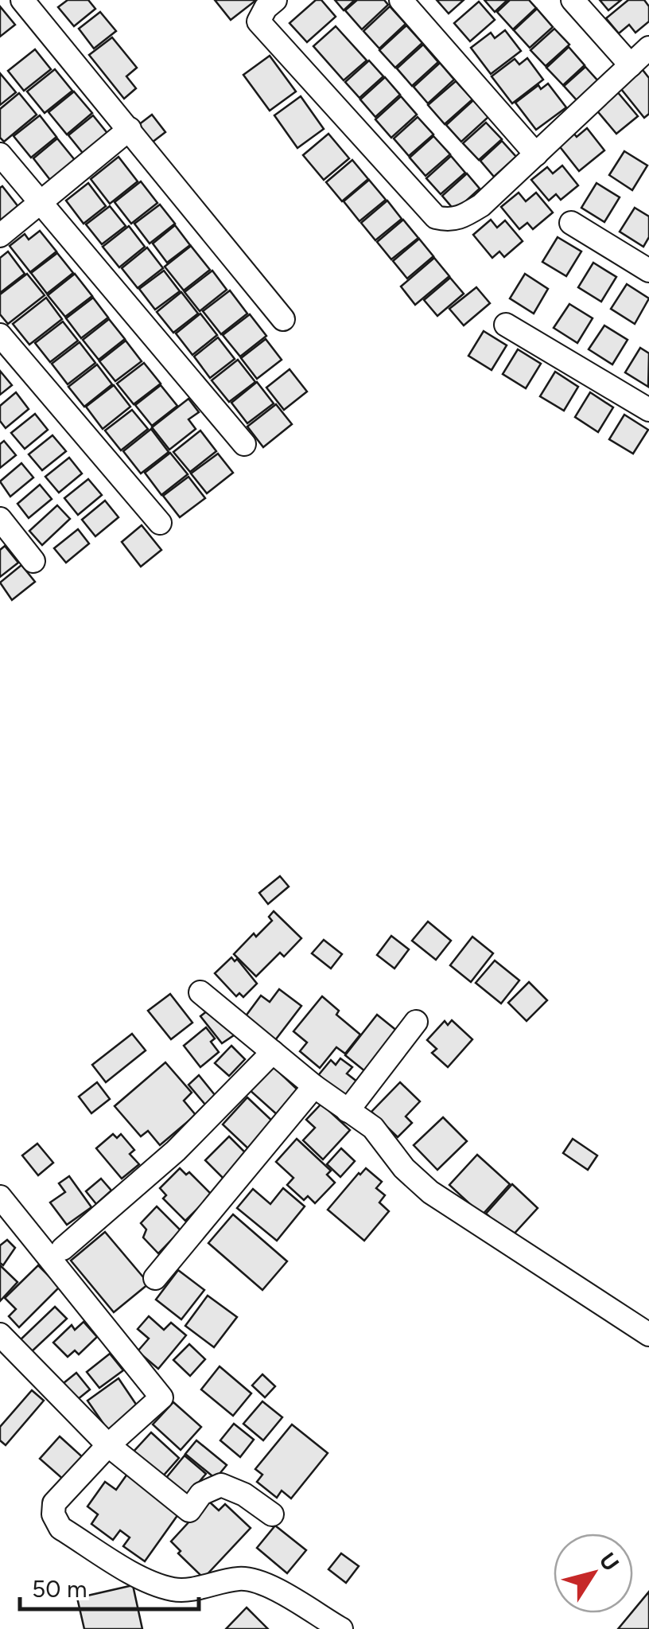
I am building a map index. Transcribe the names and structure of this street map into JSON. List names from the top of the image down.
{
  "scale_bar": "50 m",
  "north": "top right"
}
